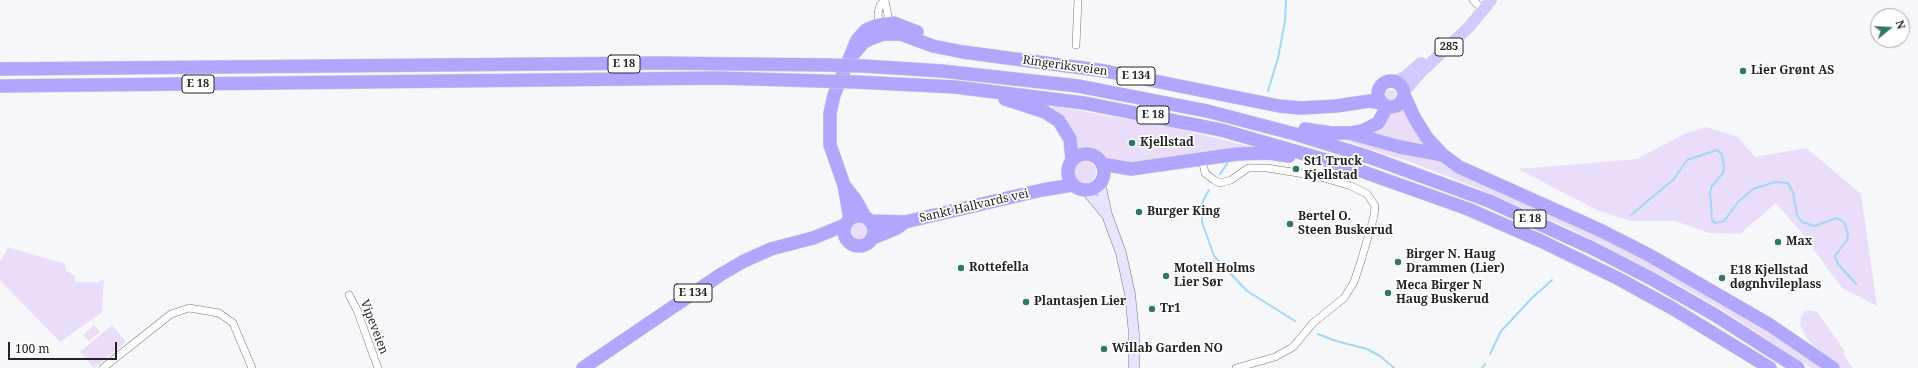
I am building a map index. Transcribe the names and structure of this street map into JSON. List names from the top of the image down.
{
  "streets": {
    "highway": [
      "E 18",
      "Ringeriksveien",
      "E 134",
      "Sankt Hallvards vei"
    ],
    "main road": ["285"],
    "street": ["Vipeveien"]
  },
  "crossings": [
    ["285", "E 18"],
    ["285", "Ringeriksveien"],
    ["285", "E 134"],
    ["E 18", "Ringeriksveien"],
    ["E 18", "E 134"],
    ["E 18", "Sankt Hallvards vei"],
    ["Ringeriksveien", "E 134"],
    ["Ringeriksveien", "Sankt Hallvards vei"],
    ["E 134", "Sankt Hallvards vei"]
  ],
  "places": [
    "Lier Grønt AS",
    "Kjellstad",
    "St1 Truck Kjellstad",
    "Burger King",
    "Bertel O. Steen Buskerud",
    "Max",
    "Birger N. Haug Drammen (Lier)",
    "Rottefella",
    "Motell Holms Lier Sør",
    "E18 Kjellstad døgnhvileplass",
    "Meca Birger N Haug Buskerud",
    "Plantasjen Lier",
    "Tr1",
    "Willab Garden NO"
  ],
  "scale_bar": "100 m",
  "north": "right"
}
